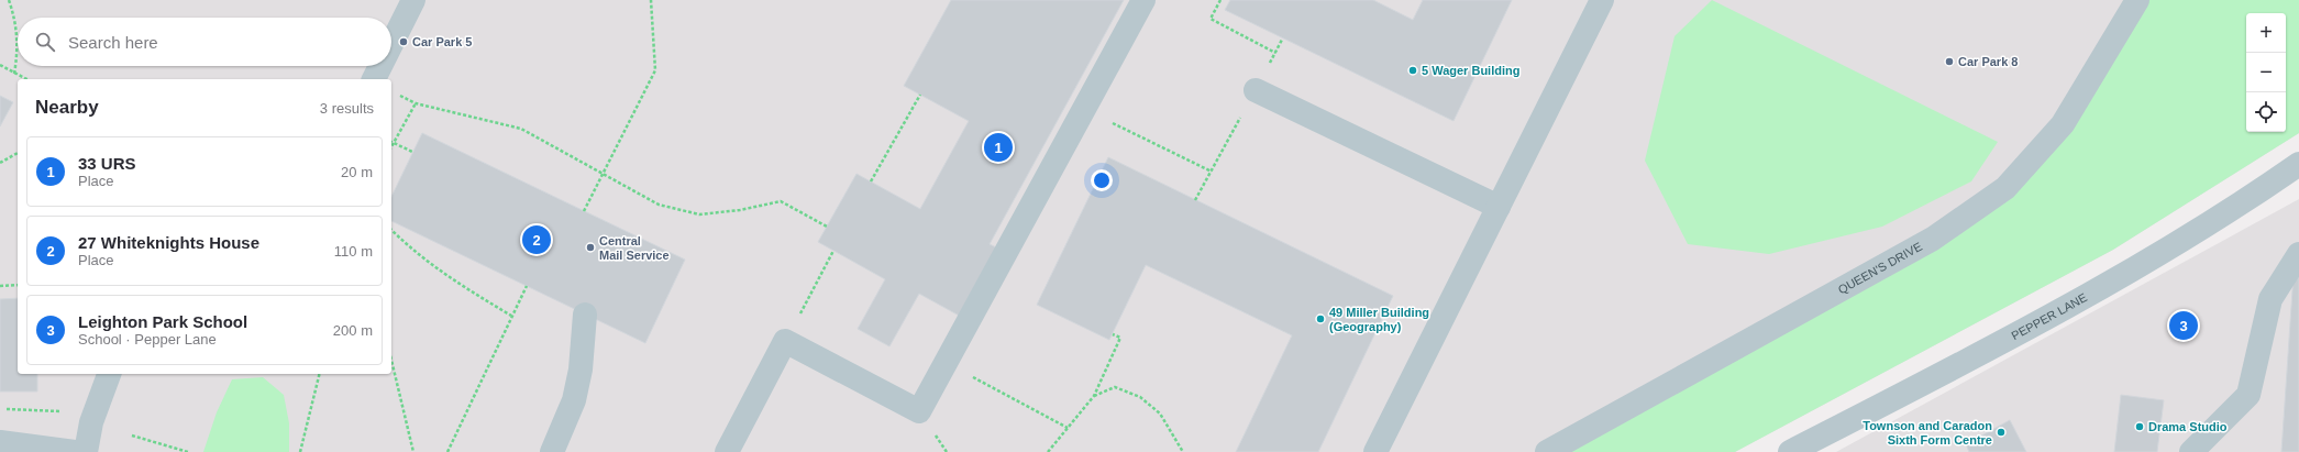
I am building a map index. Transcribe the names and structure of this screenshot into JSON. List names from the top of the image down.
{
  "streets": {
    "street": ["QUEEN'S DRIVE", "PEPPER LANE"]
  },
  "places": [
    "Car Park 5",
    "Car Park 8",
    "5 Wager Building",
    "Central Mail Service",
    "49 Miller Building (Geography)",
    "Drama Studio",
    "Townson and Caradon Sixth Form Centre"
  ],
  "page": {
    "map_buttons": ["+", "−"],
    "search": "Search here",
    "heading": ["Nearby", "3 results"],
    "pins": ["1", "2", "3"],
    "list": [
      {
        "mark": "1",
        "name": "33 URS",
        "note": "Place",
        "value": "20 m"
      },
      {
        "mark": "2",
        "name": "27 Whiteknights House",
        "note": "Place",
        "value": "110 m"
      },
      {
        "mark": "3",
        "name": "Leighton Park School",
        "note": "School · Pepper Lane",
        "value": "200 m"
      }
    ]
  }
}
